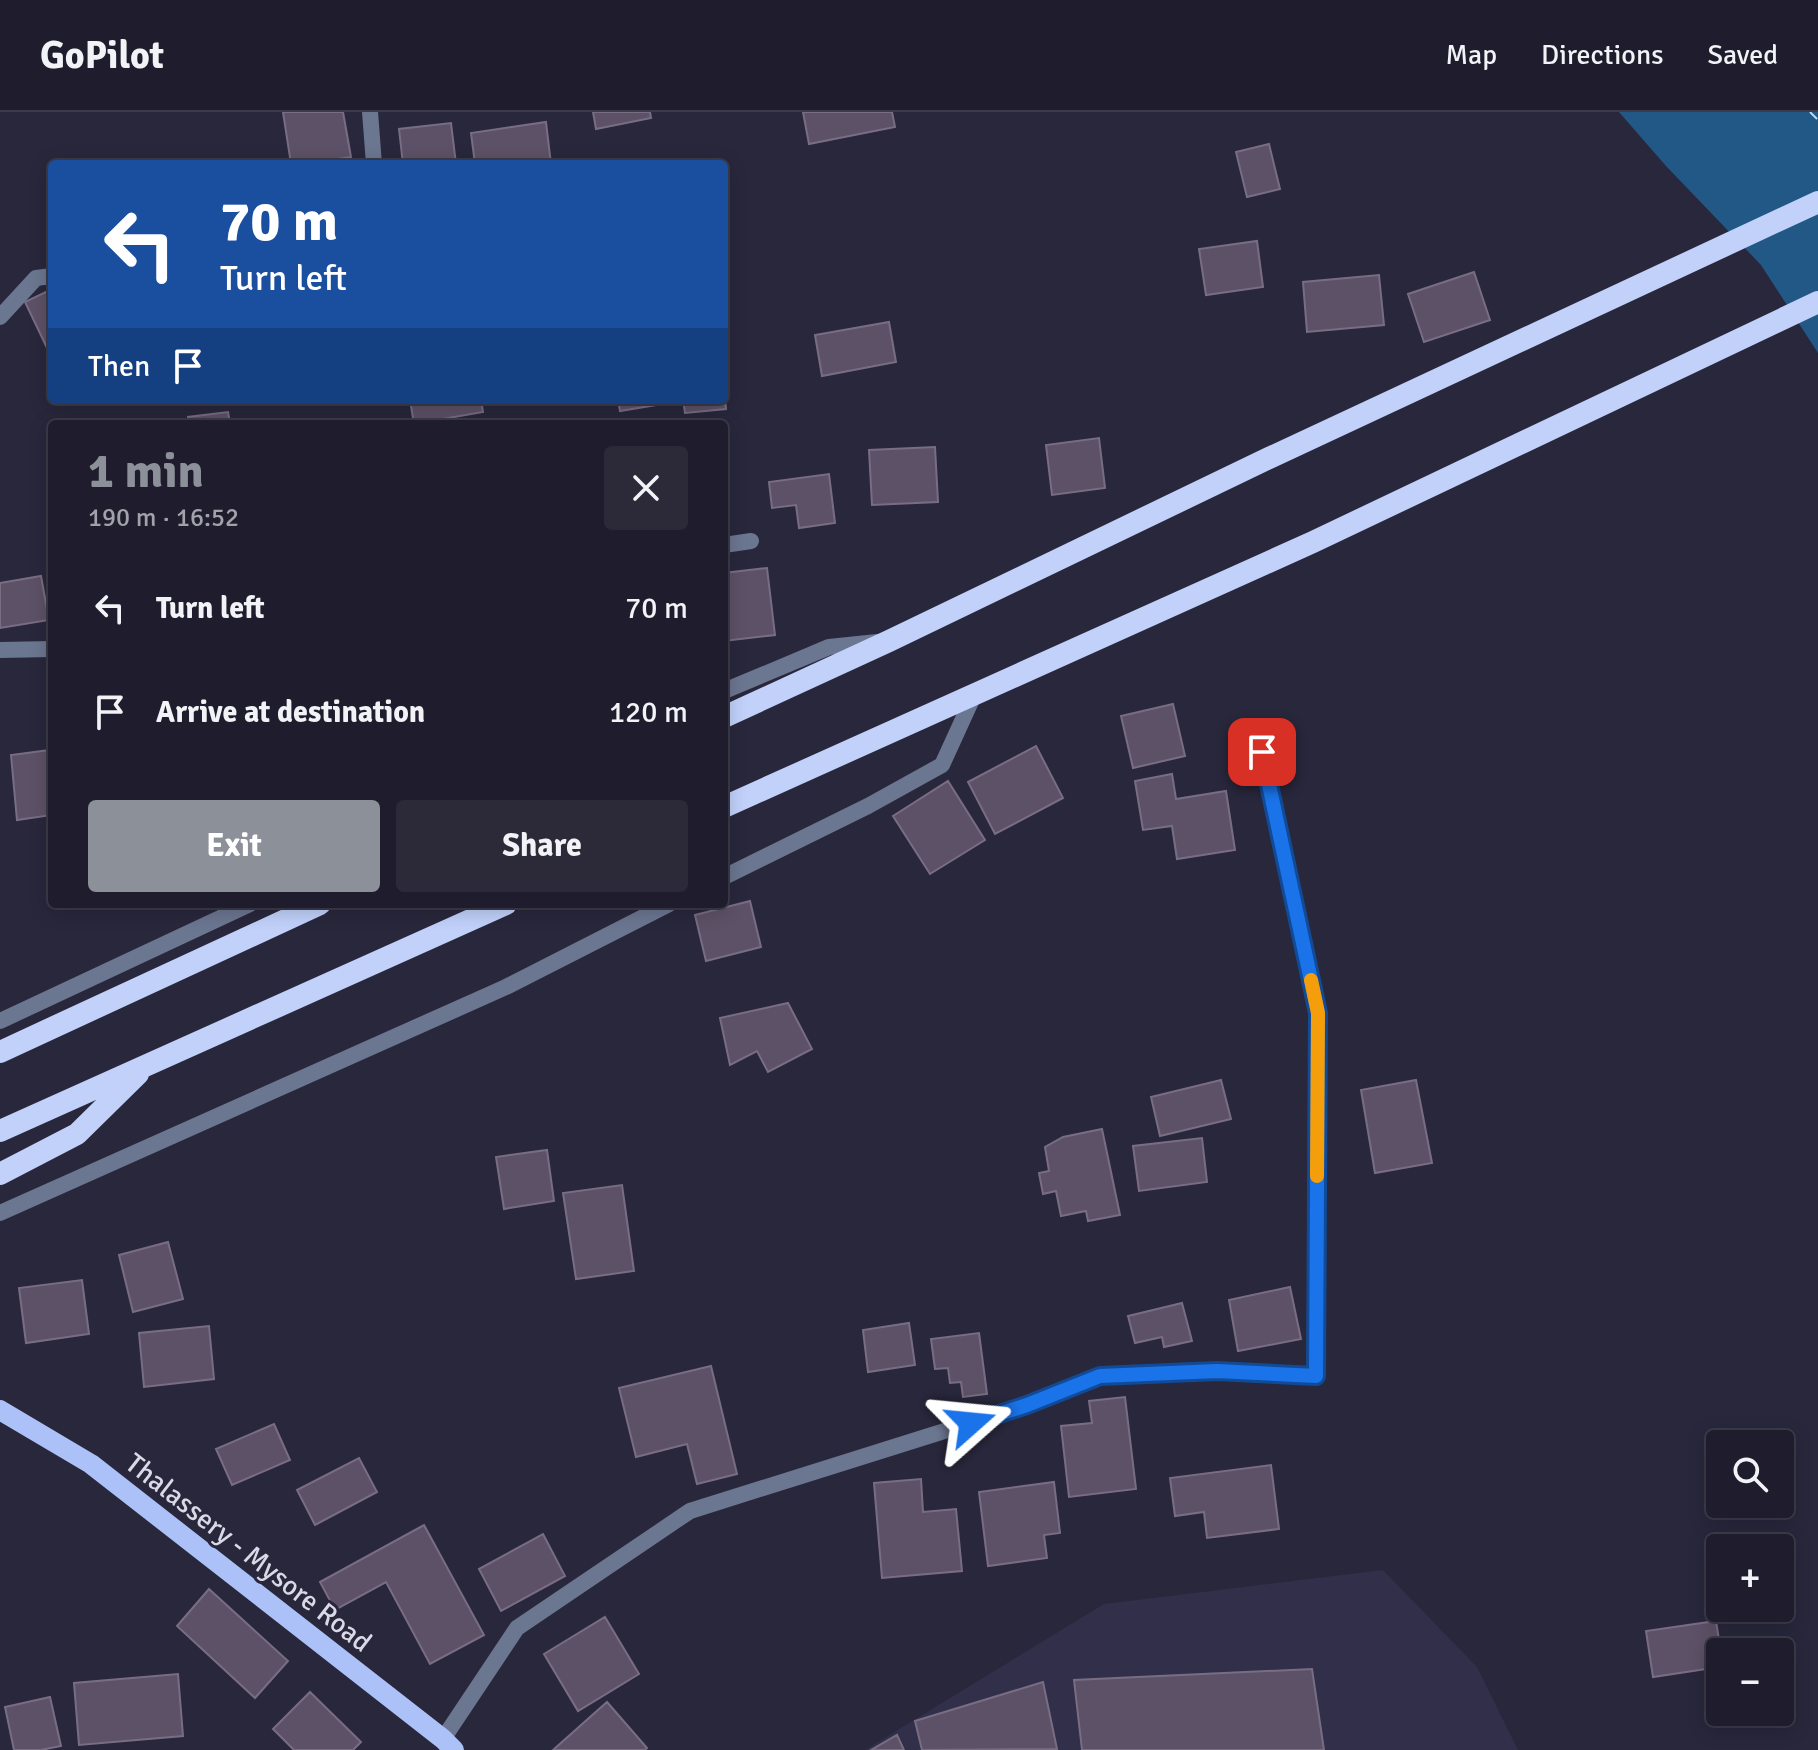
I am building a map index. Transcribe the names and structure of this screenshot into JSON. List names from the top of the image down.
{
  "streets": {
    "main road": ["Thalassery - Mysore Road"]
  },
  "page": {
    "header": "GoPilot",
    "nav": ["Map", "Directions", "Saved"],
    "turn": ["70 m", "Turn left"],
    "then": "Then",
    "heading": ["1 min", "190 m · 16:52"],
    "list": [
      {
        "name": "Turn left",
        "value": "70 m"
      },
      {
        "name": "Arrive at destination",
        "value": "120 m"
      }
    ],
    "buttons": ["Exit", "Share"],
    "map_buttons": ["+", "−"]
  }
}
